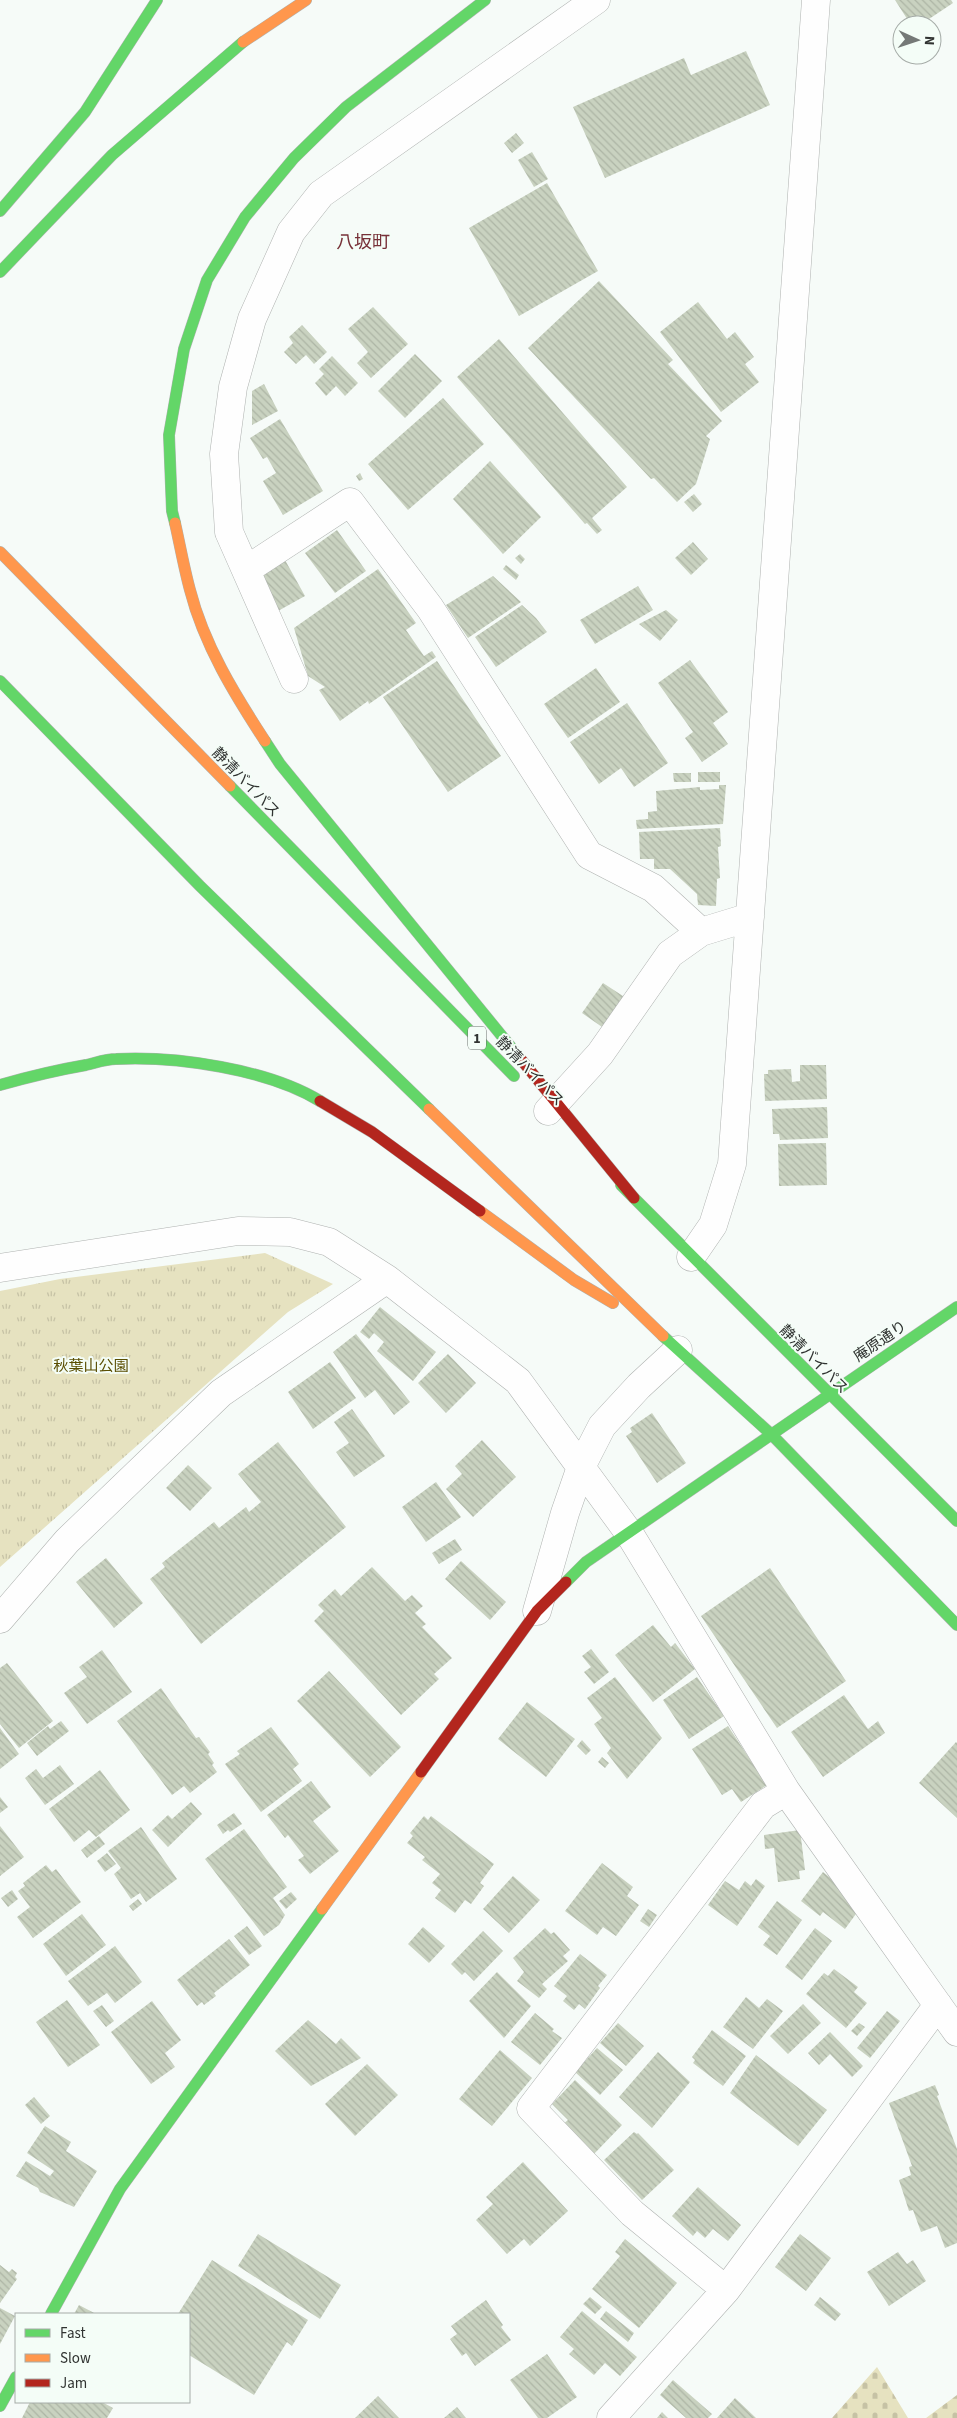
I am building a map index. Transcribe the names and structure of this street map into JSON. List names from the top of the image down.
{
  "streets": {
    "main road": ["静清バイパス", "1", "庵原通り"]
  },
  "crossings": [
    ["静清バイパス", "庵原通り"]
  ],
  "districts": ["八坂町"],
  "parks": ["秋葉山公園"],
  "legend": ["Fast", "Slow", "Jam"],
  "north": "right"
}
